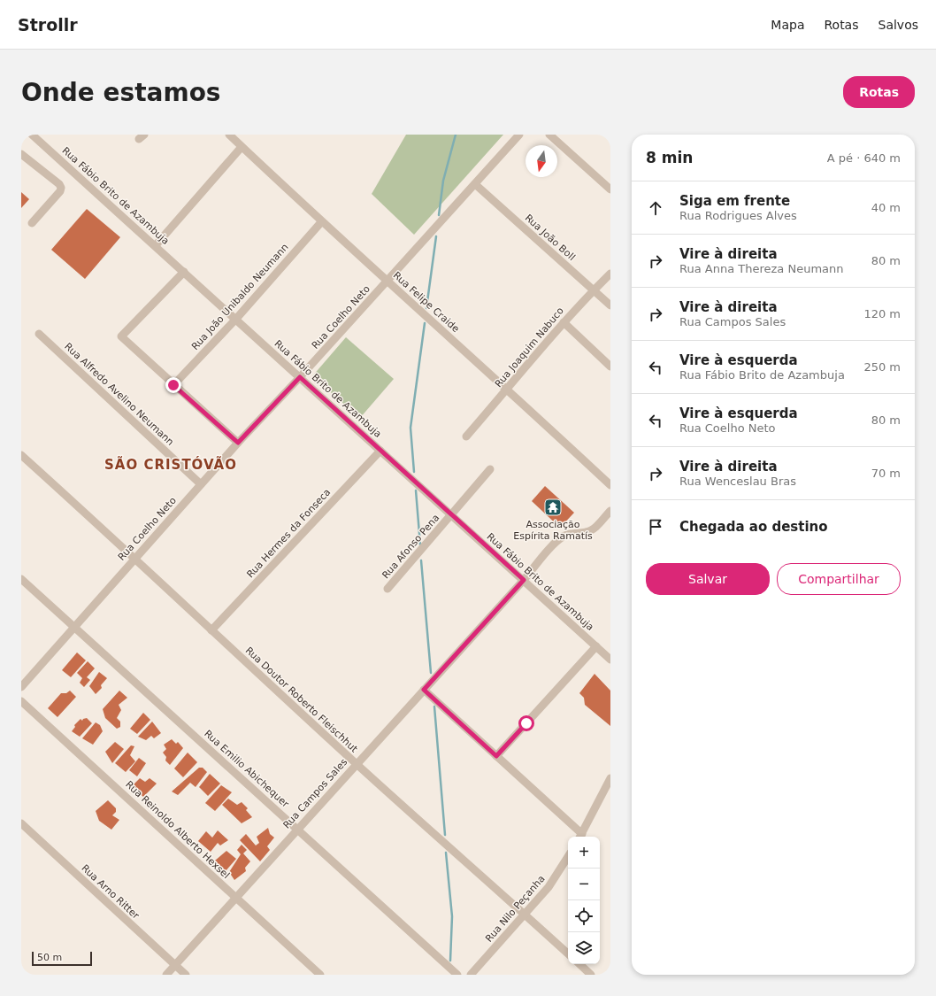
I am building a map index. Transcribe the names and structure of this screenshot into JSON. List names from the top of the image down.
{
  "streets": {
    "street": [
      "Rua Fábio Brito de Azambuja",
      "Rua João Boll",
      "Rua João Unibaldo Neumann",
      "Rua Felipe Craide",
      "Rua Coelho Neto",
      "Rua Joaquim Nabuco",
      "Rua Alfredo Avelino Neumann",
      "Rua Hermes da Fonseca",
      "Rua Afonso Pena",
      "Rua Doutor Roberto Fleischhut",
      "Rua Emilio Abichequer",
      "Rua Campos Sales",
      "Rua Reinoldo Alberto Hexsel",
      "Rua Arno Ritter",
      "Rua Nilo Peçanha"
    ]
  },
  "crossings": [
    ["Rua Fábio Brito de Azambuja", "Rua João Unibaldo Neumann"],
    ["Rua Fábio Brito de Azambuja", "Rua Coelho Neto"],
    ["Rua Fábio Brito de Azambuja", "Rua Hermes da Fonseca"],
    ["Rua Fábio Brito de Azambuja", "Rua Afonso Pena"],
    ["Rua Fábio Brito de Azambuja", "Rua Campos Sales"],
    ["Rua João Boll", "Rua Coelho Neto"],
    ["Rua João Boll", "Rua Joaquim Nabuco"],
    ["Rua João Unibaldo Neumann", "Rua Felipe Craide"],
    ["Rua Felipe Craide", "Rua Coelho Neto"],
    ["Rua Felipe Craide", "Rua Joaquim Nabuco"],
    ["Rua Coelho Neto", "Rua Alfredo Avelino Neumann"],
    ["Rua Coelho Neto", "Rua Doutor Roberto Fleischhut"],
    ["Rua Coelho Neto", "Rua Emilio Abichequer"],
    ["Rua Hermes da Fonseca", "Rua Doutor Roberto Fleischhut"],
    ["Rua Doutor Roberto Fleischhut", "Rua Campos Sales"],
    ["Rua Doutor Roberto Fleischhut", "Rua Nilo Peçanha"],
    ["Rua Emilio Abichequer", "Rua Campos Sales"],
    ["Rua Campos Sales", "Rua Reinoldo Alberto Hexsel"],
    ["Rua Campos Sales", "Rua Arno Ritter"]
  ],
  "districts": ["SÃO CRISTÓVÃO"],
  "places": {
    "temple": ["Associação Espírita Ramatís"]
  },
  "scale_bar": "50 m",
  "north": "bottom",
  "page": {
    "header": "Strollr",
    "nav": ["Mapa", "Rotas", "Salvos"],
    "buttons": [
      "Rotas",
      ["Salvar", "Compartilhar"]
    ],
    "title": "Onde estamos",
    "heading": ["8 min", "A pé · 640 m"],
    "list": [
      ["Siga em frente", "Rua Rodrigues Alves", "40 m"],
      ["Vire à direita", "Rua Anna Thereza Neumann", "80 m"],
      ["Vire à direita", "Rua Campos Sales", "120 m"],
      ["Vire à esquerda", "Rua Fábio Brito de Azambuja", "250 m"],
      ["Vire à esquerda", "Rua Coelho Neto", "80 m"],
      ["Vire à direita", "Rua Wenceslau Bras", "70 m"],
      "Chegada ao destino"
    ],
    "map_buttons": ["+", "−"],
    "scale": "50 m"
  }
}
